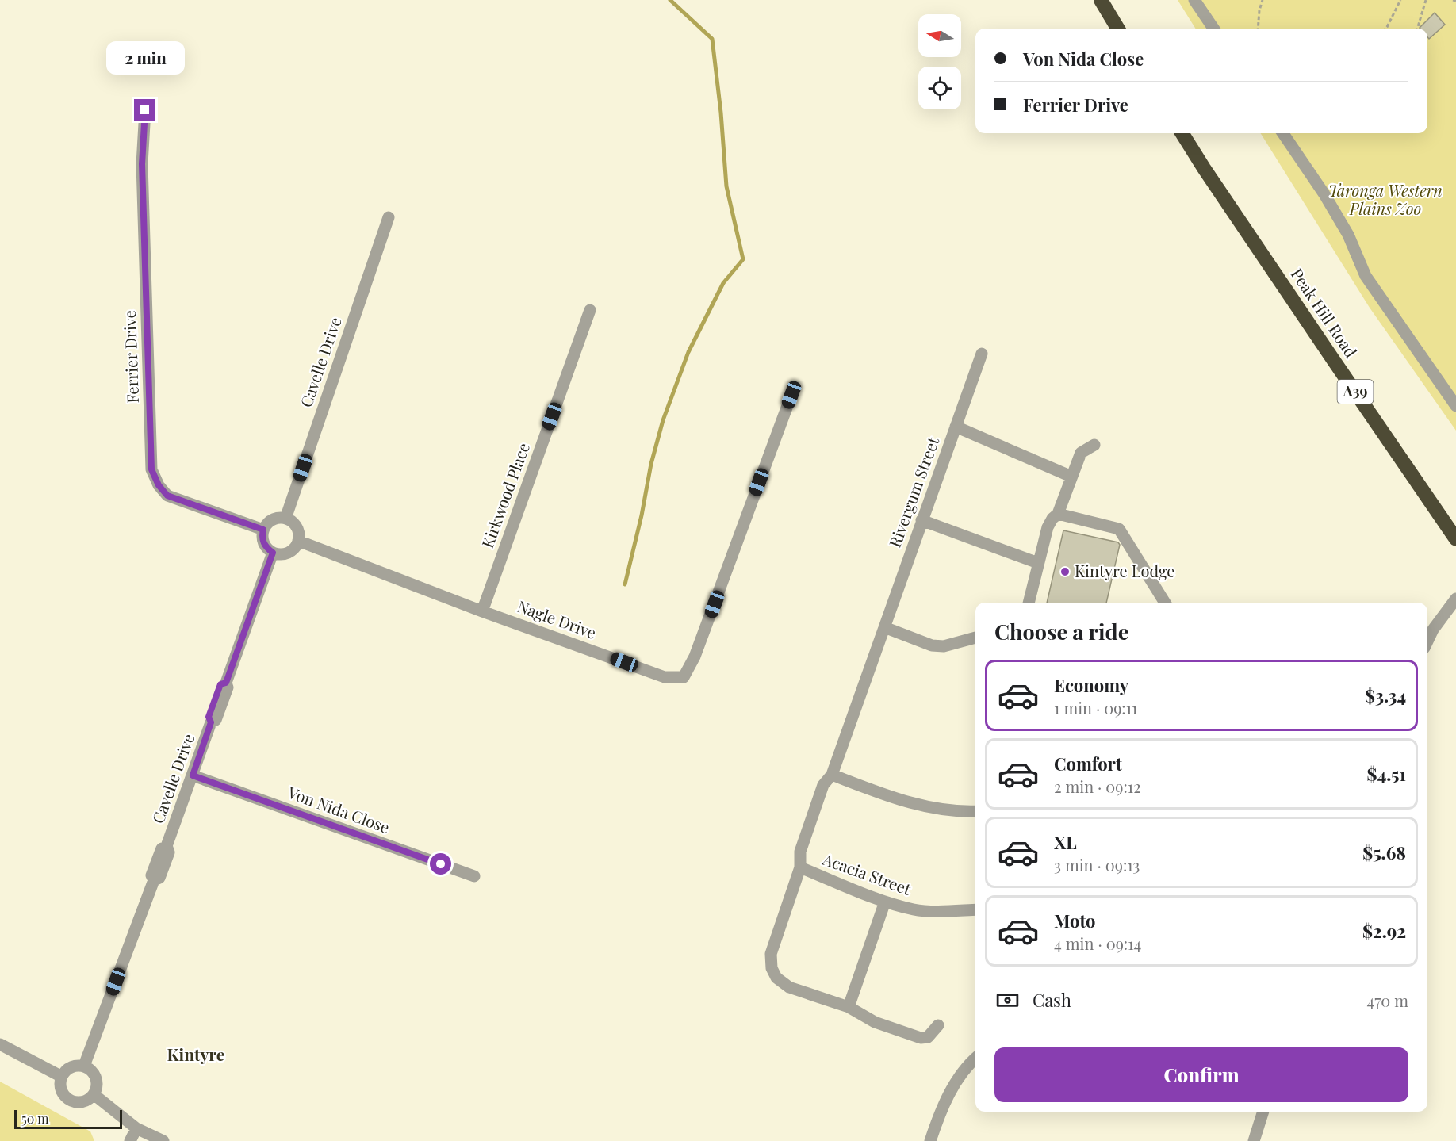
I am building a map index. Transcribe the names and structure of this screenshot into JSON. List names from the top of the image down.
{
  "streets": {
    "highway": ["Peak Hill Road", "A39"],
    "street": [
      "Ferrier Drive",
      "Cavelle Drive",
      "Rivergum Street",
      "Kirkwood Place",
      "Nagle Drive",
      "Von Nida Close",
      "Acacia Street"
    ]
  },
  "crossings": [
    ["Ferrier Drive", "Cavelle Drive"],
    ["Ferrier Drive", "Nagle Drive"],
    ["Cavelle Drive", "Nagle Drive"],
    ["Cavelle Drive", "Von Nida Close"],
    ["Rivergum Street", "Acacia Street"],
    ["Kirkwood Place", "Nagle Drive"]
  ],
  "districts": ["Kintyre"],
  "parks": ["Taronga Western Plains Zoo"],
  "places": ["Kintyre Lodge"],
  "scale_bar": "50 m",
  "north": "left",
  "page": {
    "banner": ["Von Nida Close", "Ferrier Drive"],
    "bubble": "2 min",
    "heading": "Choose a ride",
    "list": [
      {
        "name": "Economy",
        "note": "1 min · 09:11",
        "value": "$3.34"
      },
      {
        "name": "Comfort",
        "note": "2 min · 09:12",
        "value": "$4.51"
      },
      {
        "name": "XL",
        "note": "3 min · 09:13",
        "value": "$5.68"
      },
      {
        "name": "Moto",
        "note": "4 min · 09:14",
        "value": "$2.92"
      }
    ],
    "pay": ["Cash", "470 m"],
    "buttons": "Confirm",
    "scale": "50 m"
  }
}
